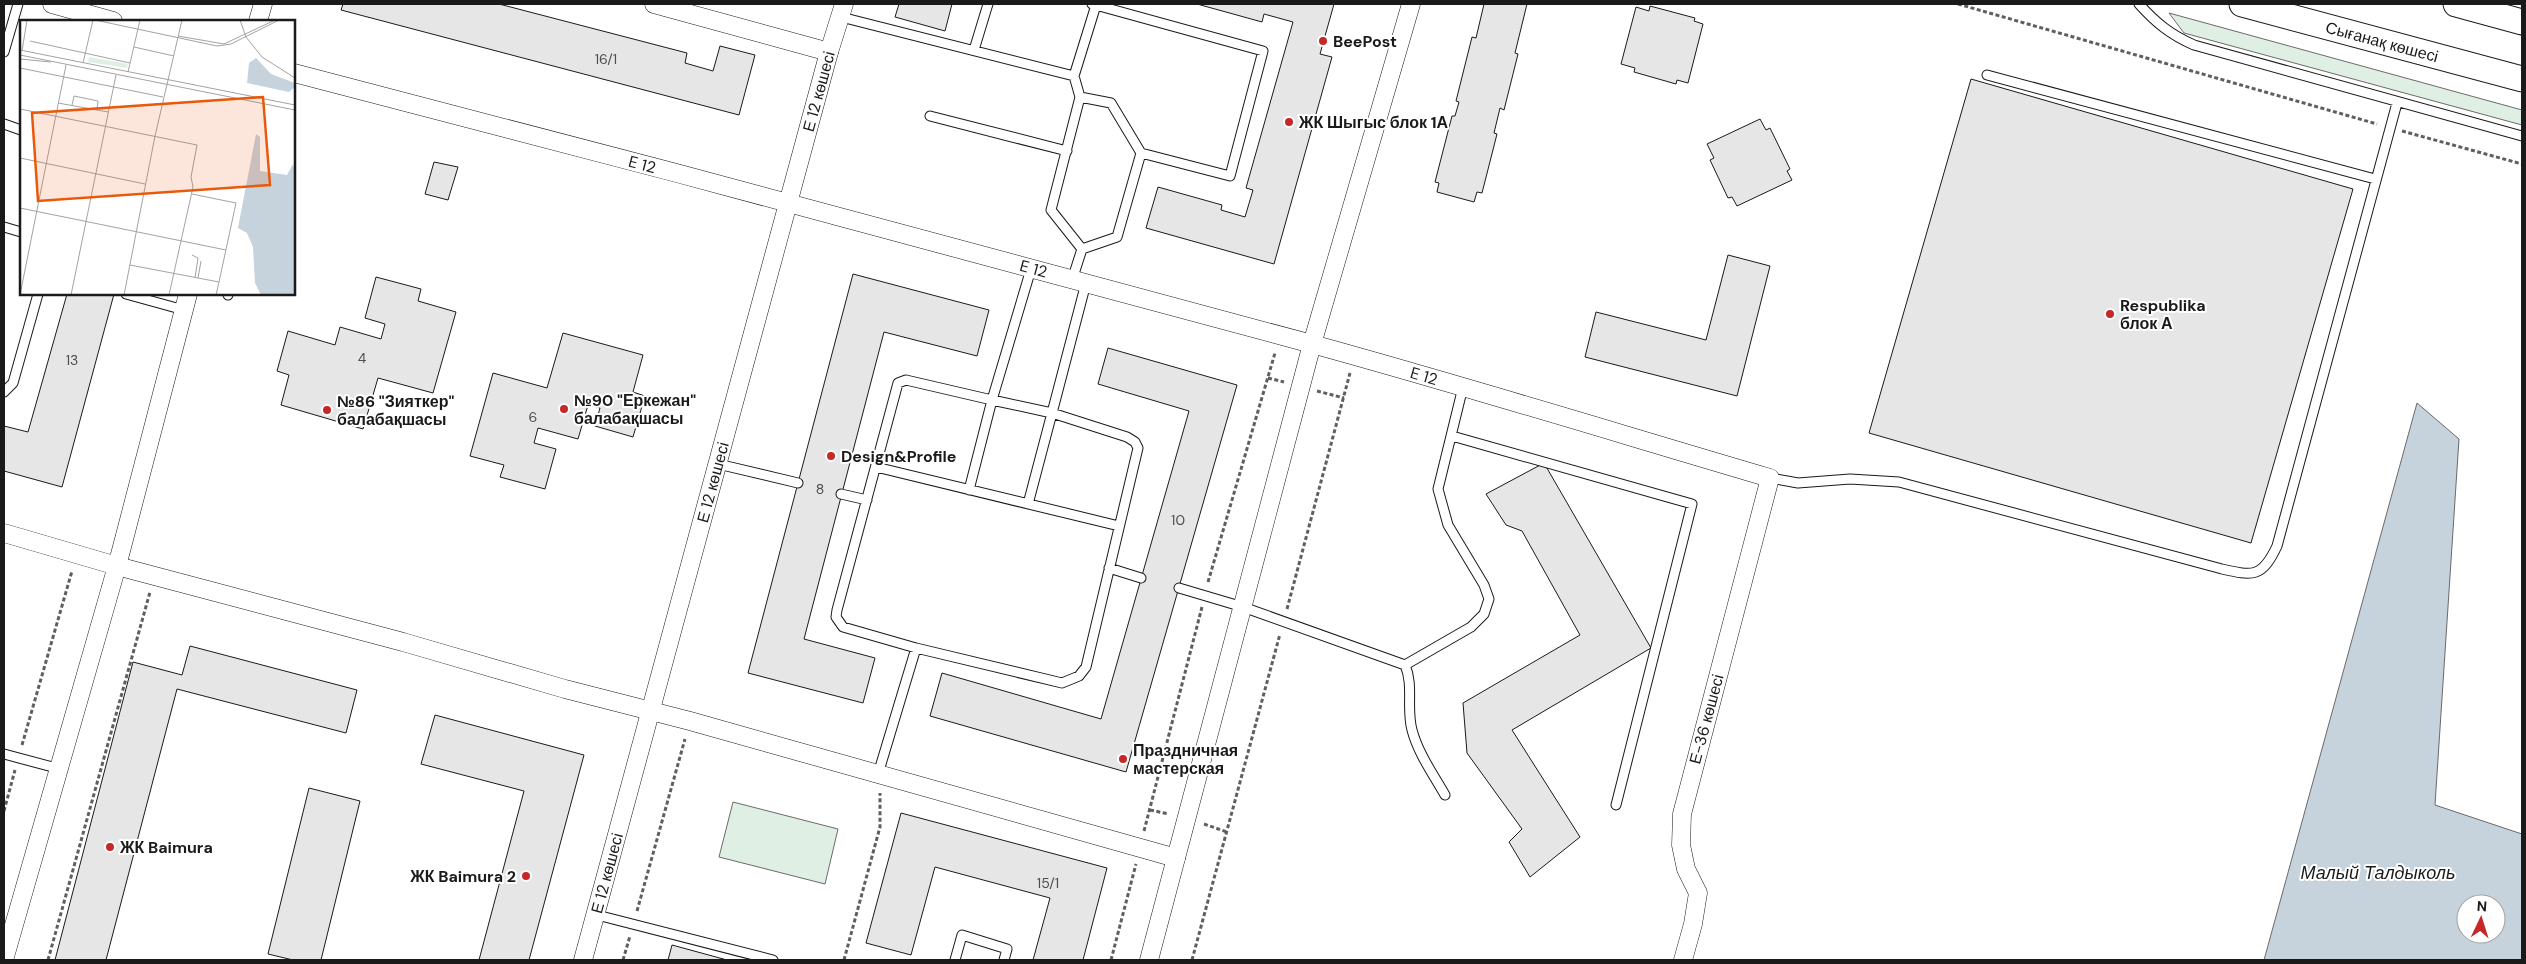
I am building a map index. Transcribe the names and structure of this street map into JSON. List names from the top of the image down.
{
  "streets": {
    "main road": ["Сығанақ көшесі"],
    "street": ["Е 12 көшесі", "E 12", "Е-36 көшесі"]
  },
  "crossings": [
    ["Е 12 көшесі", "E 12"],
    ["E 12", "Е-36 көшесі"]
  ],
  "water": ["Малый Талдыколь"],
  "places": [
    "BeePost",
    "ЖК Шыгыс блок 1А",
    "Respublika блок А",
    "№90 \"Еркежан\" балабақшасы",
    "№86 \"Зияткер\" балабақшасы",
    "Design&Profile",
    "Праздничная мастерская",
    "ЖК Baimura",
    "ЖК Baimura 2"
  ],
  "house_numbers": [
    "16/1",
    "4",
    "13",
    "6",
    "8",
    "10",
    "15/1"
  ],
  "north": "top"
}
